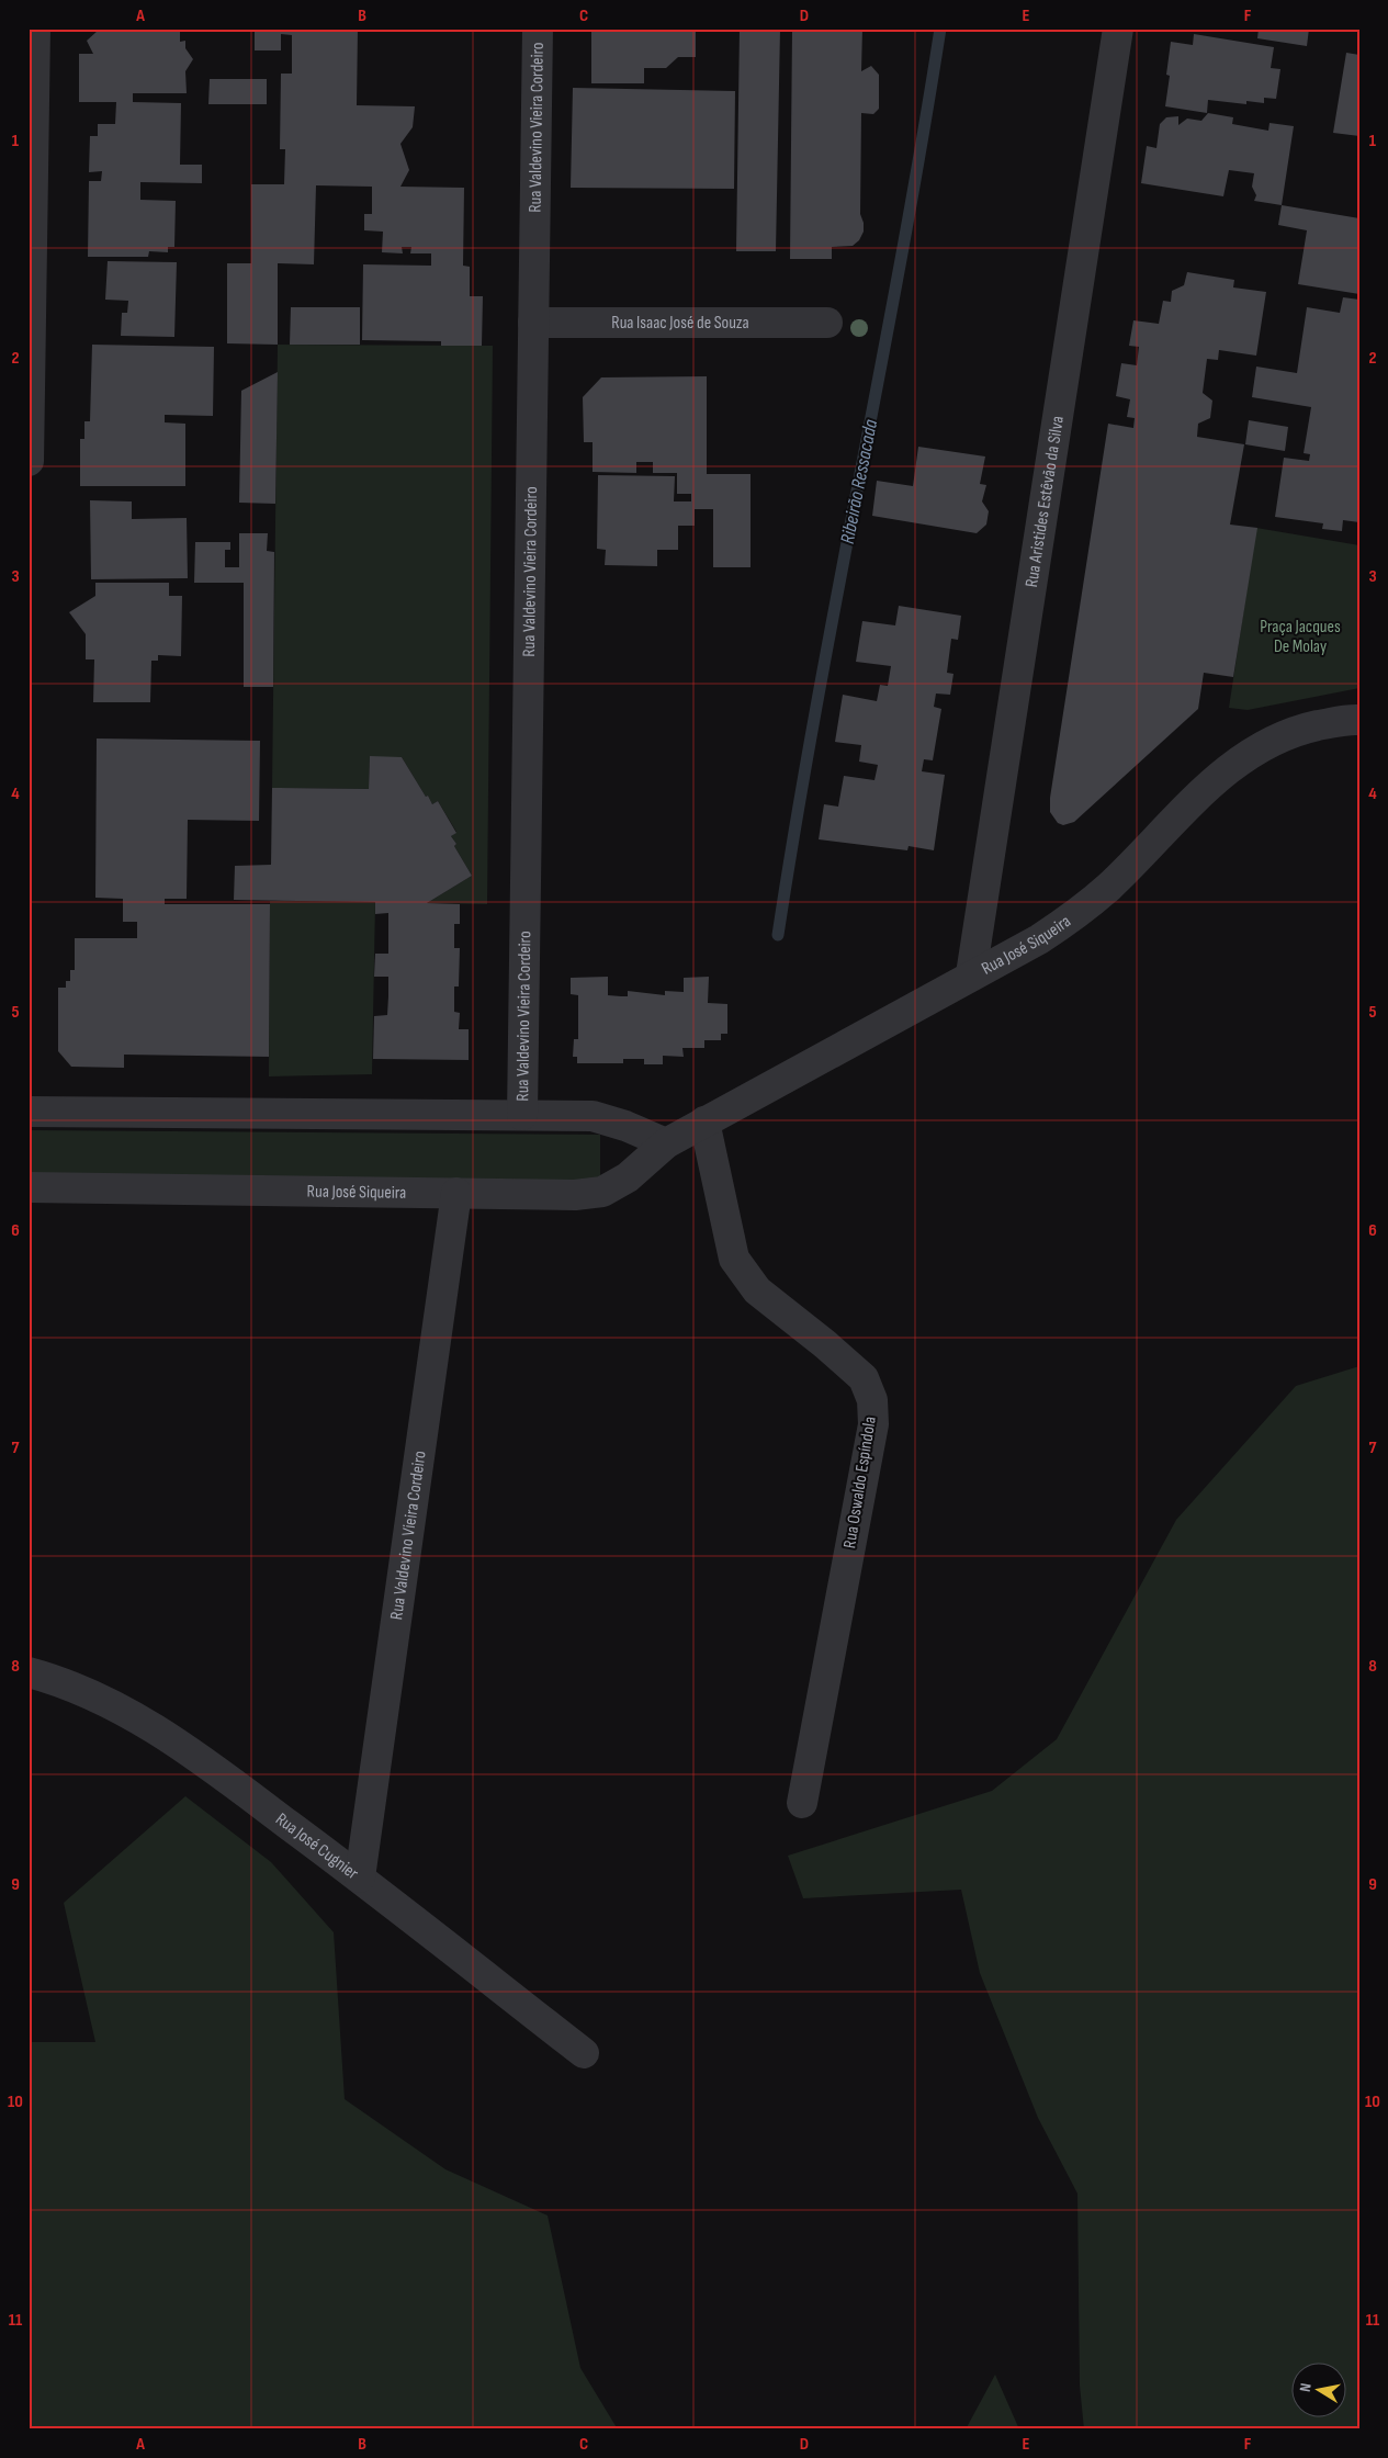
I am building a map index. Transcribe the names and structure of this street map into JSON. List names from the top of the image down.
{
  "streets": {
    "street": [
      "Rua Valdevino Vieira Cordeiro",
      "Rua Isaac José de Souza",
      "Rua Aristides Estêvão da Silva",
      "Rua José Siqueira",
      "Rua Oswaldo Espíndola",
      "Rua José Cugnier"
    ]
  },
  "crossings": [
    ["Rua Valdevino Vieira Cordeiro", "Rua Isaac José de Souza"],
    ["Rua Valdevino Vieira Cordeiro", "Rua José Siqueira"],
    ["Rua Valdevino Vieira Cordeiro", "Rua José Cugnier"],
    ["Rua Aristides Estêvão da Silva", "Rua José Siqueira"],
    ["Rua José Siqueira", "Rua Oswaldo Espíndola"]
  ],
  "water": ["Ribeirão Ressacada"],
  "parks": ["Praça Jacques De Molay"],
  "north": "left",
  "grid": {
    "columns": [
      "A",
      "B",
      "C",
      "D",
      "E",
      "F"
    ],
    "rows": [
      "1",
      "2",
      "3",
      "4",
      "5",
      "6",
      "7",
      "8",
      "9",
      "10",
      "11"
    ]
  }
}
